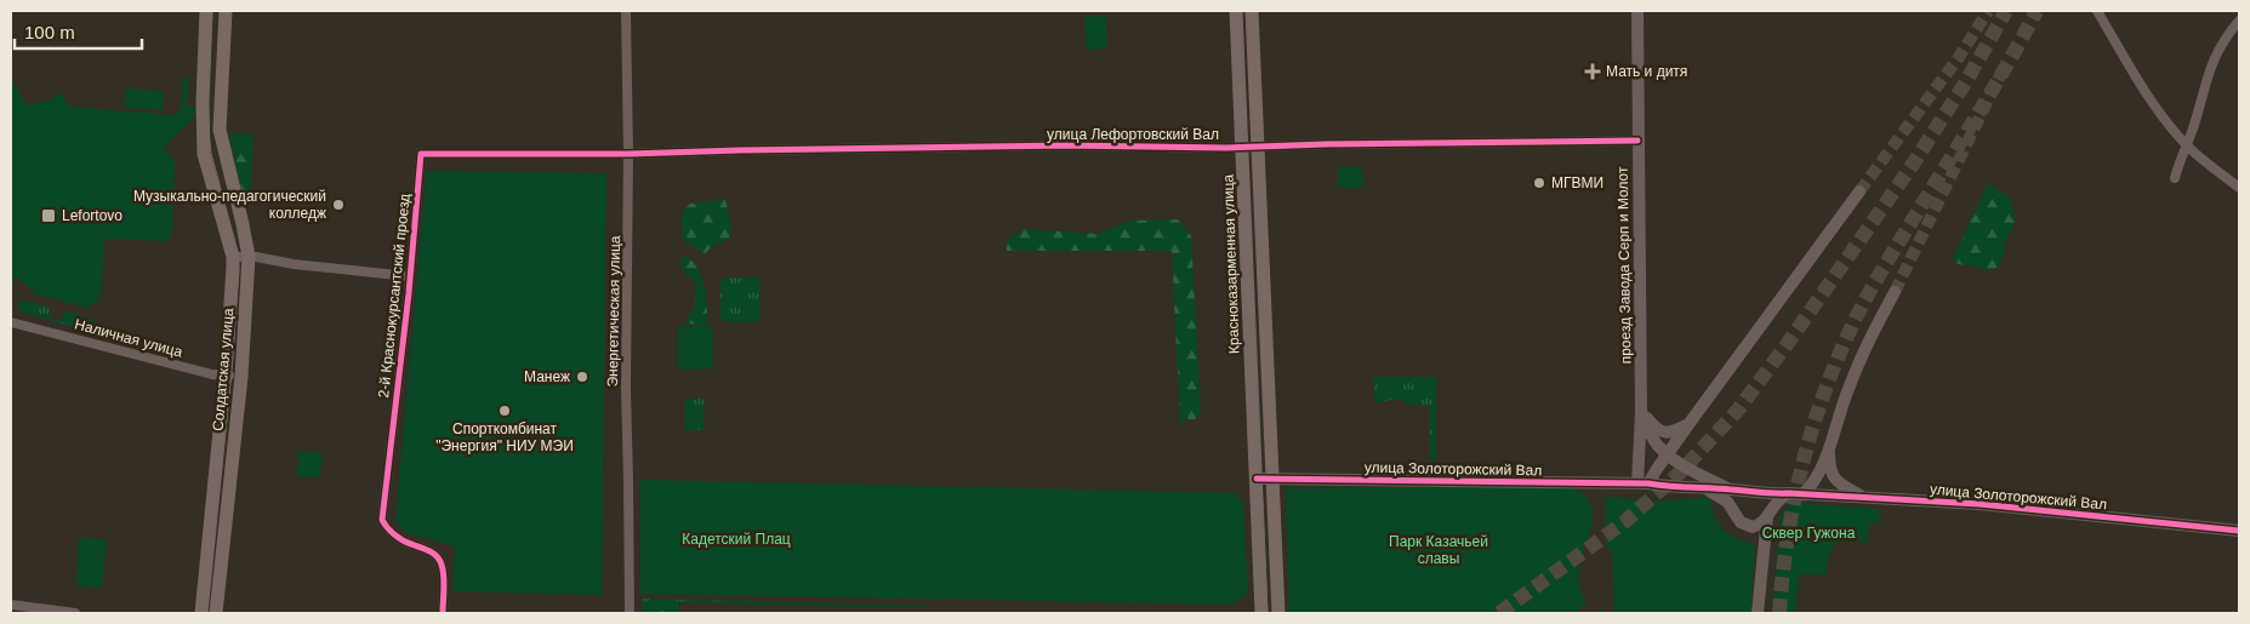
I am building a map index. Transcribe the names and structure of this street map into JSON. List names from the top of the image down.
{
  "streets": {
    "main road": ["Красноказарменная улица", "Солдатская улица"],
    "street": [
      "улица Лефортовский Вал",
      "проезд Завода Серп и Молот",
      "2-й Краснокурсантский проезд",
      "Энергетическая улица",
      "Наличная улица",
      "улица Золоторожский Вал"
    ]
  },
  "crossings": [
    ["улица Лефортовский Вал", "Красноказарменная улица"],
    ["улица Лефортовский Вал", "проезд Завода Серп и Молот"],
    ["улица Лефортовский Вал", "2-й Краснокурсантский проезд"],
    ["улица Лефортовский Вал", "Энергетическая улица"],
    ["Красноказарменная улица", "улица Золоторожский Вал"],
    ["проезд Завода Серп и Молот", "улица Золоторожский Вал"],
    ["2-й Краснокурсантский проезд", "Энергетическая улица"],
    ["Наличная улица", "Солдатская улица"]
  ],
  "parks": ["Сквер Гужона", "Кадетский Плац", "Парк Казачьей славы"],
  "places": {
    "health": ["Мать и дитя"],
    "other": [
      "МГВМИ",
      "Музыкально-педагогический колледж",
      "Манеж",
      "Спорткомбинат \"Энергия\" НИУ МЭИ"
    ],
    "transit": ["Lefortovo"]
  },
  "scale_bar": "100 m"
}
